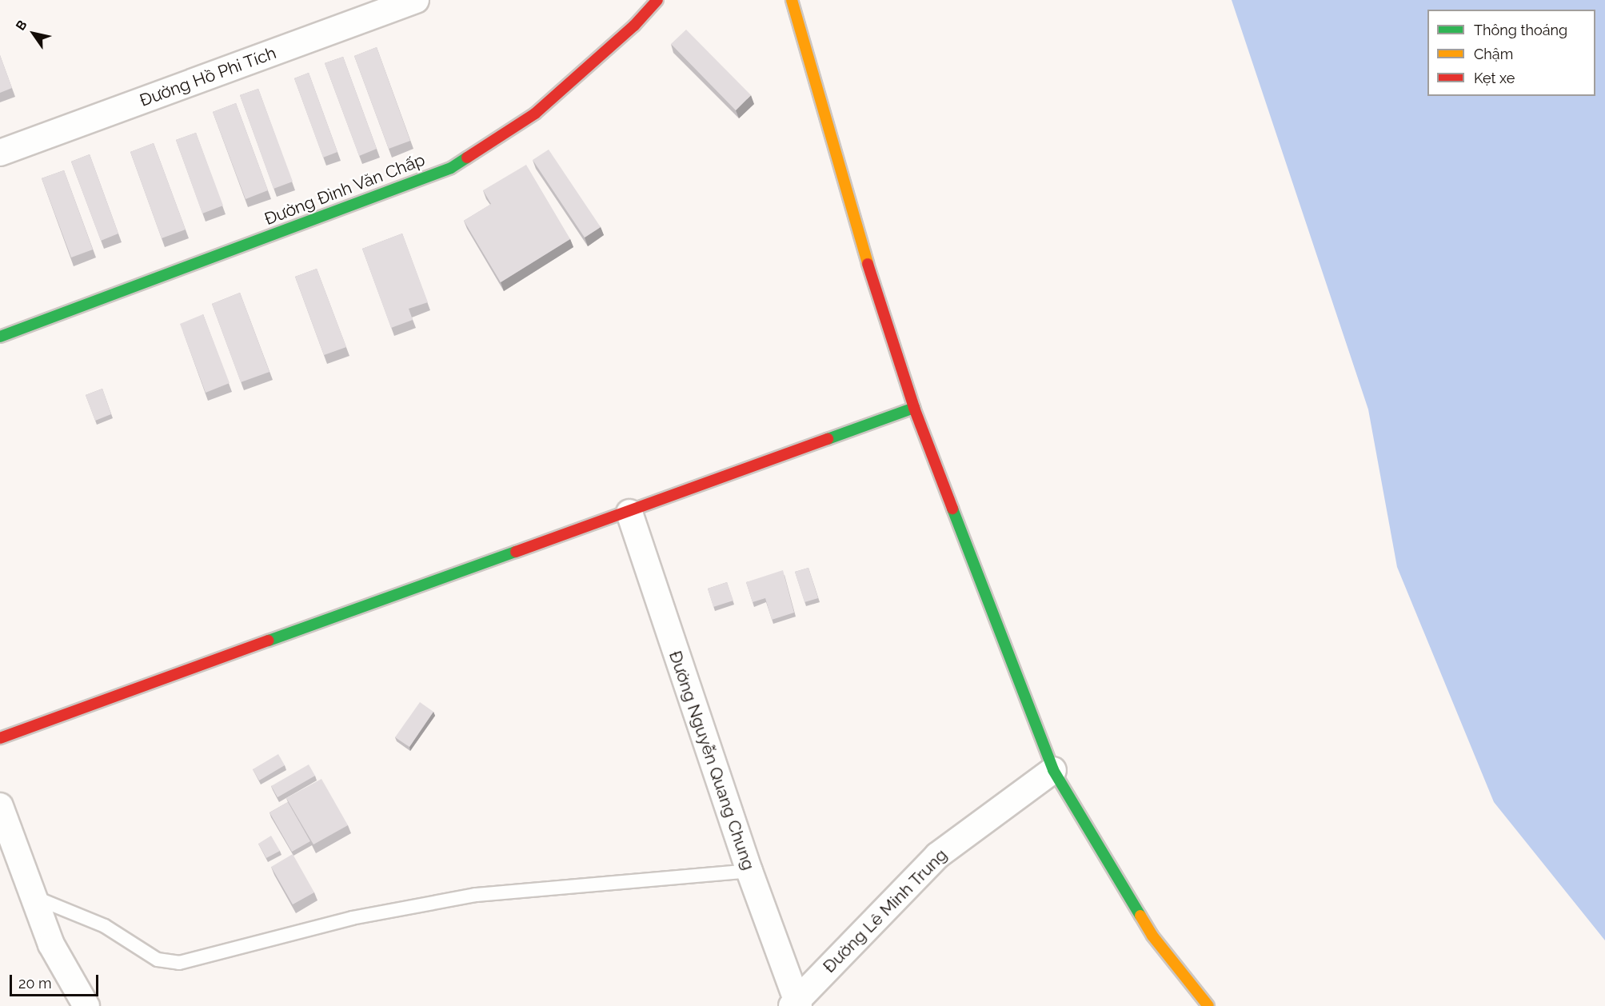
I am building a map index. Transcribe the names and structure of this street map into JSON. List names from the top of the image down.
{
  "streets": {
    "street": [
      "Đường Hồ Phi Tích",
      "Đường Đình Văn Chấp",
      "Đường Nguyễn Quang Chung",
      "Đường Lê Minh Trung"
    ]
  },
  "crossings": [
    ["Đường Nguyễn Quang Chung", "Đường Lê Minh Trung"]
  ],
  "legend": ["Thông thoáng", "Chậm", "Kẹt xe"],
  "scale_bar": "20 m",
  "north": "top left"
}
